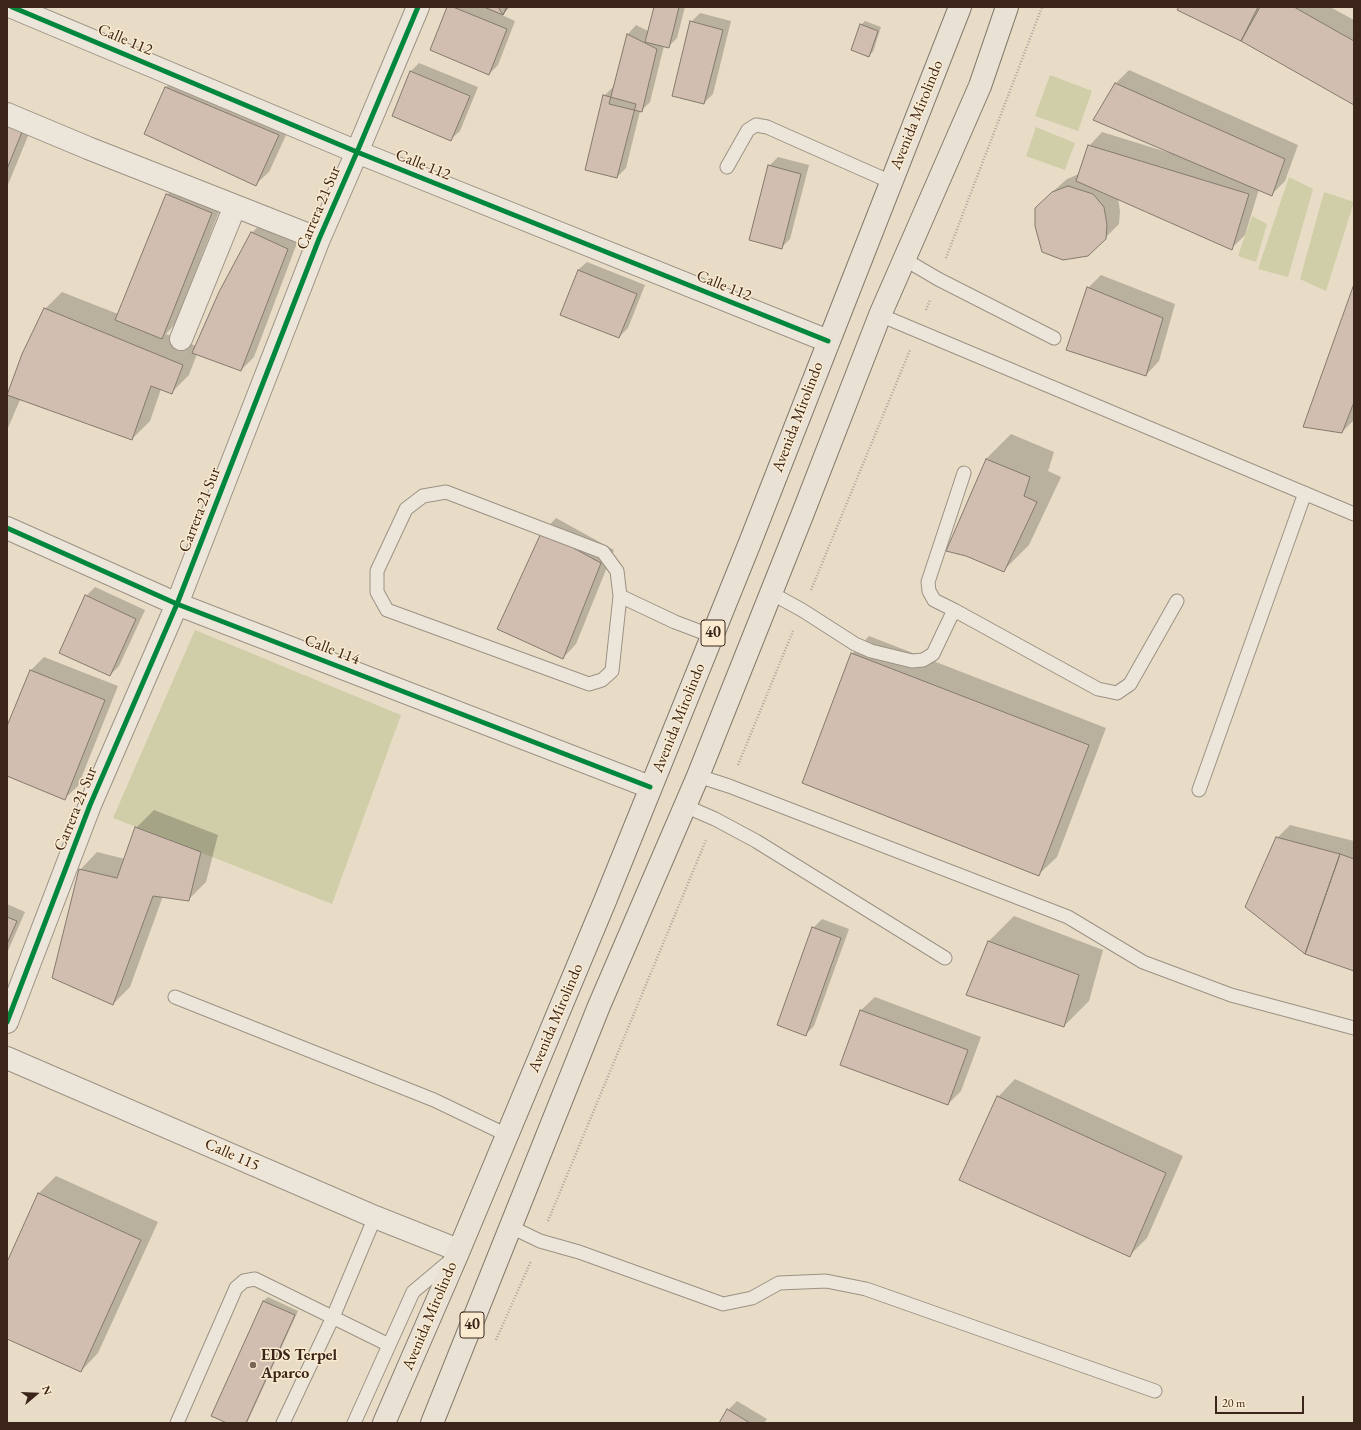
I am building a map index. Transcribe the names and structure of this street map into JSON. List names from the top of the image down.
{
  "streets": {
    "main road": ["Avenida Mirolindo", "40"],
    "street": [
      "Calle 112",
      "Carrera 21 Sur",
      "Calle 114",
      "Calle 115"
    ]
  },
  "crossings": [
    ["Calle 112", "Avenida Mirolindo"],
    ["Calle 112", "Carrera 21 Sur"],
    ["Avenida Mirolindo", "Calle 114"],
    ["Avenida Mirolindo", "Calle 115"],
    ["Carrera 21 Sur", "Calle 114"]
  ],
  "places": ["EDS Terpel Aparco"],
  "scale_bar": "20 m",
  "north": "right"
}
